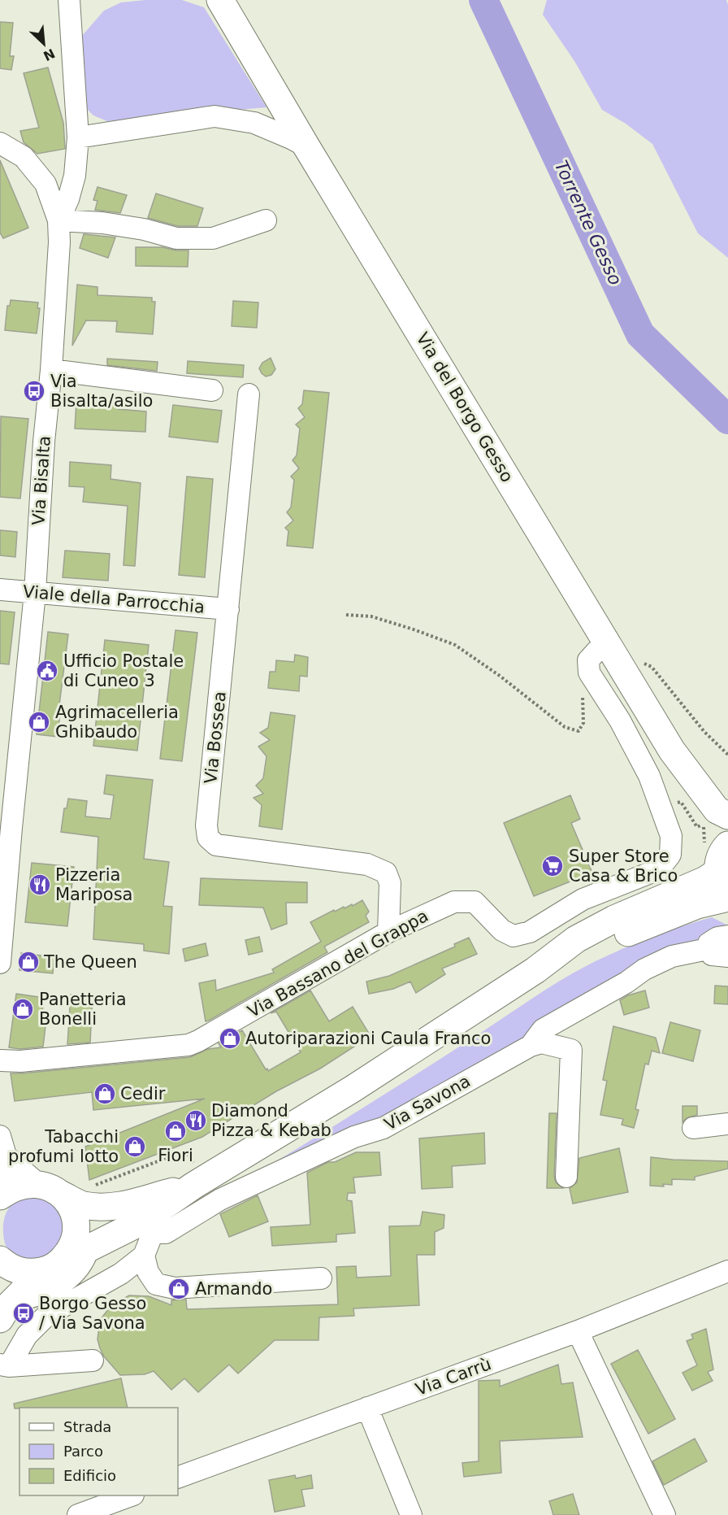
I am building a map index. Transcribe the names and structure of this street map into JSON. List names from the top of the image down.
{
  "streets": {
    "main road": ["Via del Borgo Gesso", "Via Savona"],
    "street": [
      "Via Bisalta",
      "Viale della Parrocchia",
      "Via Bossea",
      "Via Bassano del Grappa",
      "Via Carrù"
    ]
  },
  "crossings": [
    ["Via del Borgo Gesso", "Via Savona"],
    ["Via Bisalta", "Viale della Parrocchia"],
    ["Viale della Parrocchia", "Via Bossea"],
    ["Via Bossea", "Via Bassano del Grappa"]
  ],
  "water": ["Torrente Gesso"],
  "places": {
    "bus stop": ["Via Bisalta/asilo", "Borgo Gesso / Via Savona"],
    "public building": ["Ufficio Postale di Cuneo 3"],
    "shop": [
      "Agrimacelleria Ghibaudo",
      "The Queen",
      "Panetteria Bonelli",
      "Autoriparazioni Caula Franco",
      "Cedir",
      "Fiori",
      "Tabacchi profumi lotto",
      "Armando"
    ],
    "supermarket": ["Super Store Casa & Brico"],
    "restaurant": ["Pizzeria Mariposa", "Diamond Pizza & Kebab"]
  },
  "legend": ["Strada", "Parco", "Edificio"],
  "north": "bottom right"
}
